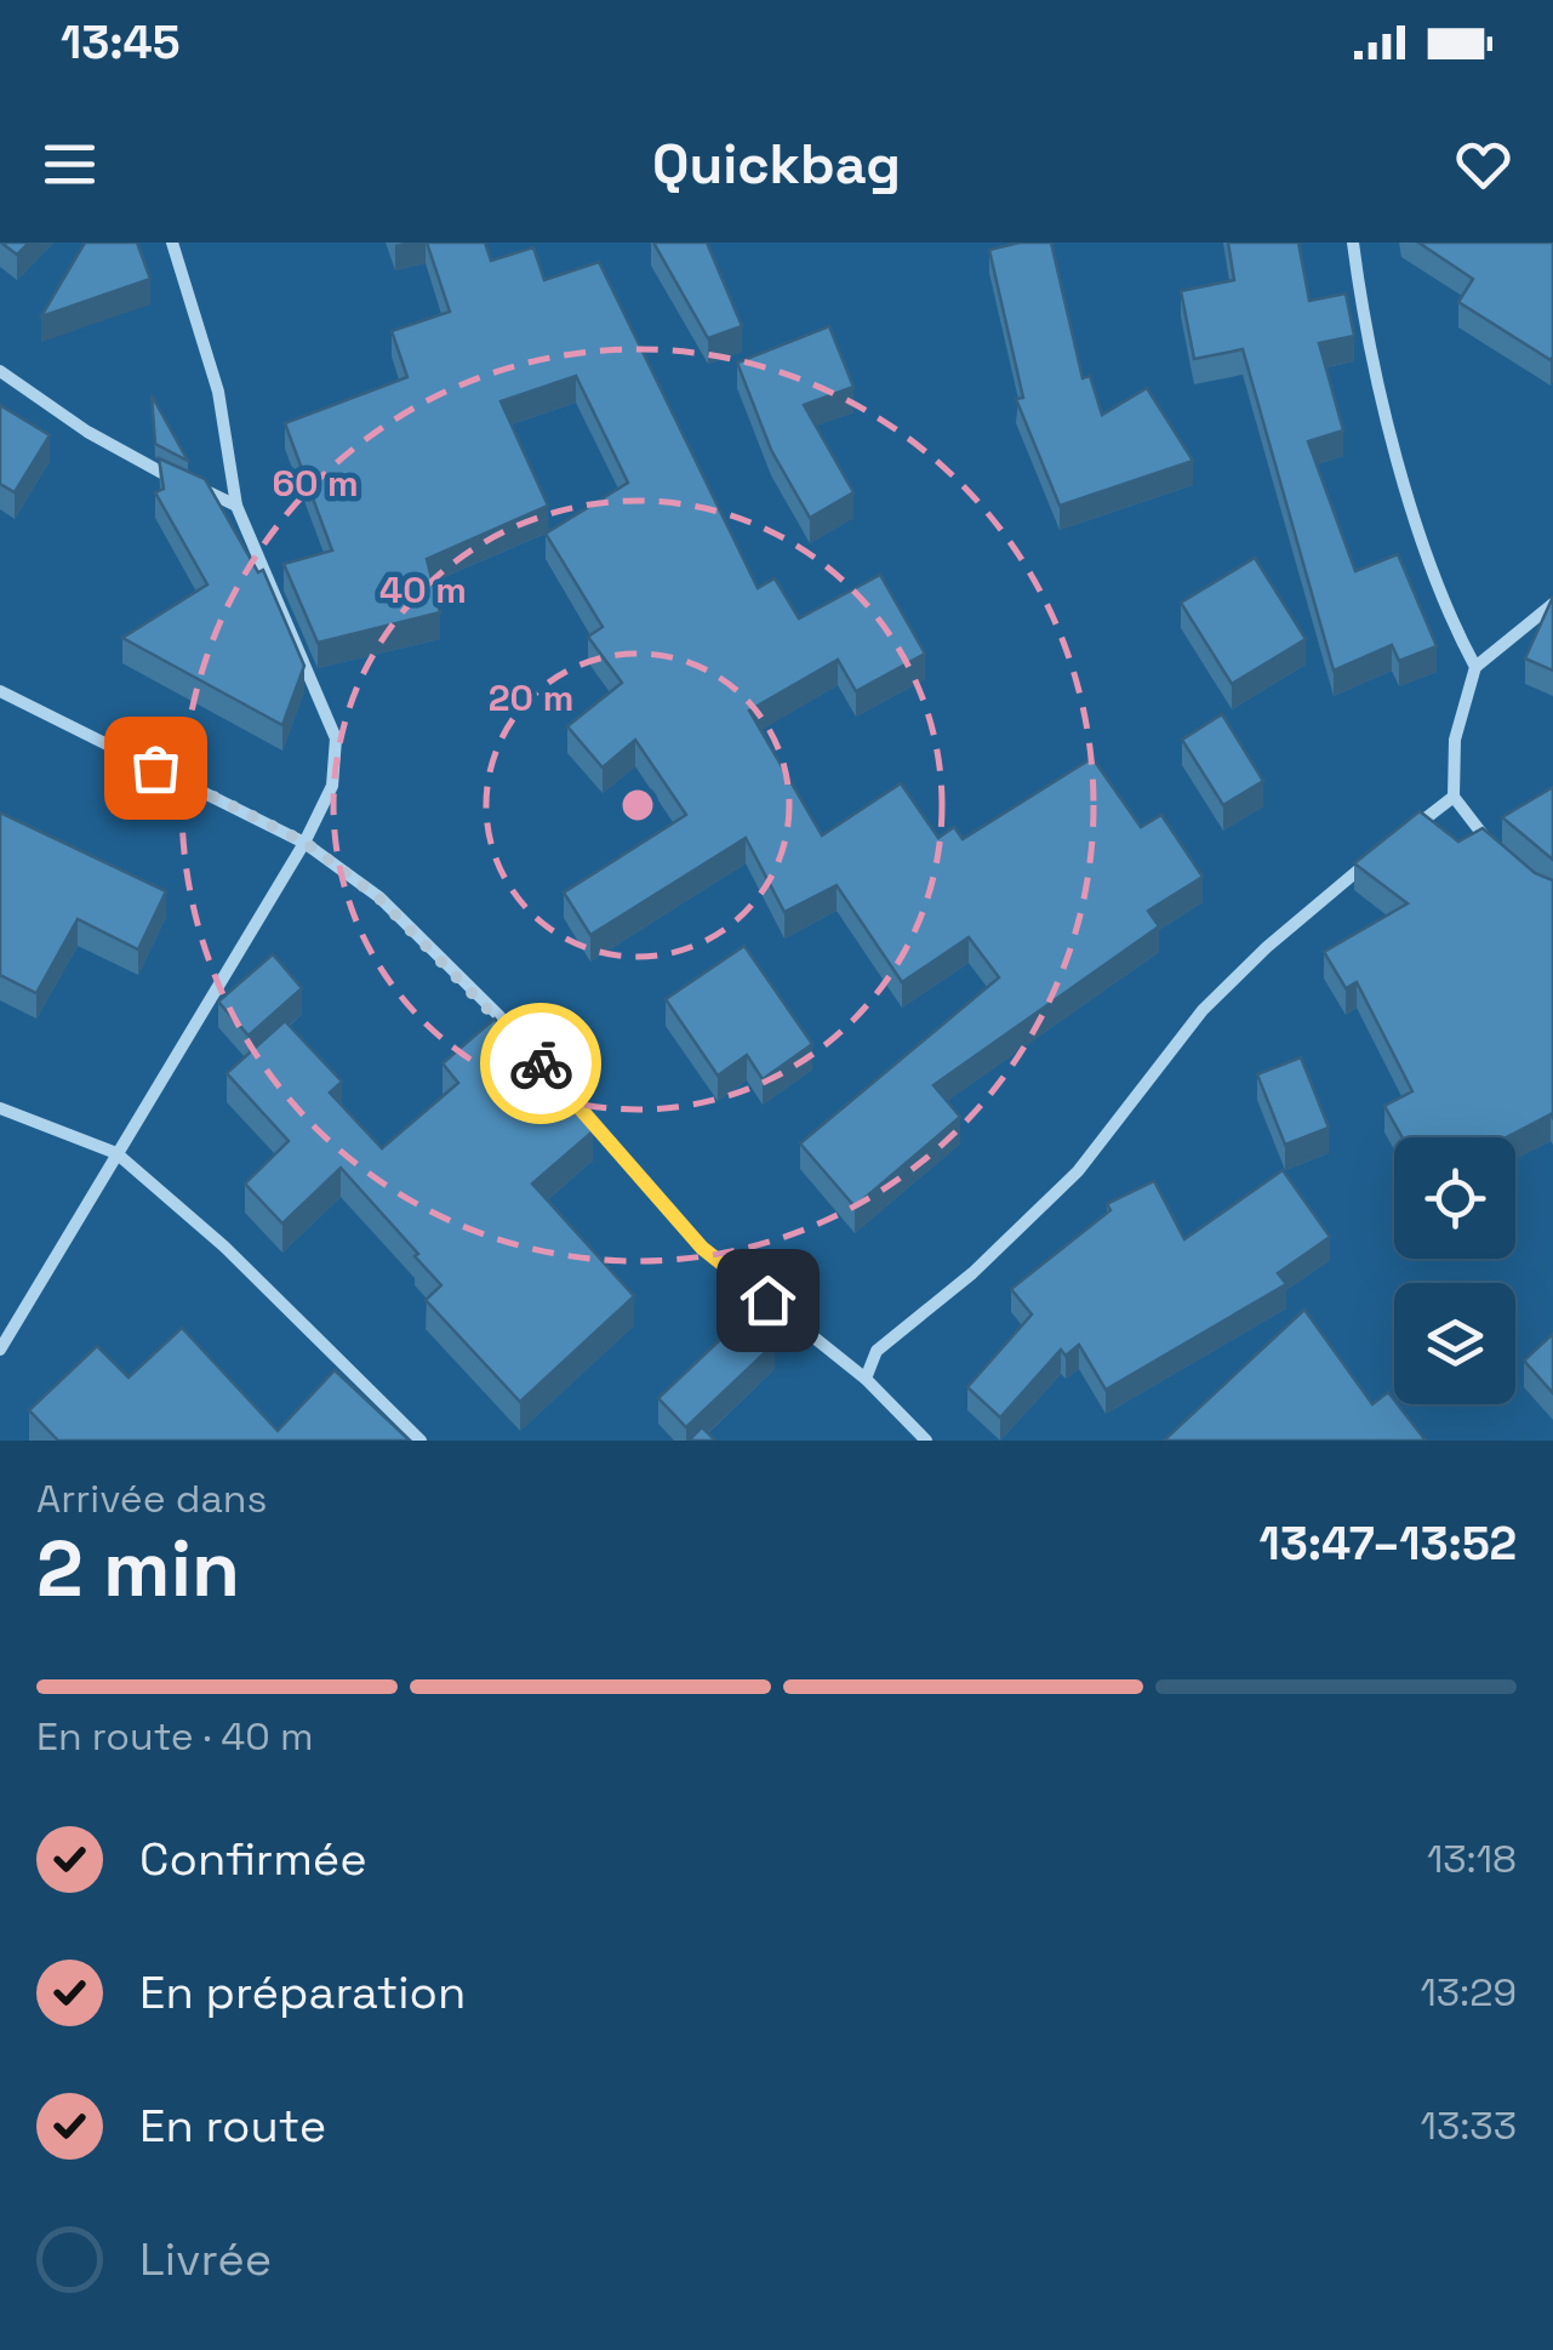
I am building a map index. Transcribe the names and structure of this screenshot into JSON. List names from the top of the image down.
{
  "page": {
    "status": "13:45",
    "header": "Quickbag",
    "heading": ["2 min", "Arrivée dans", "13:47–13:52"],
    "bar": "En route · 40 m",
    "list": [
      ["Confirmée", "13:18"],
      ["En préparation", "13:29"],
      ["En route", "13:33"],
      "Livrée"
    ]
  },
  "rings": ["60 m", "40 m", "20 m"]
}
